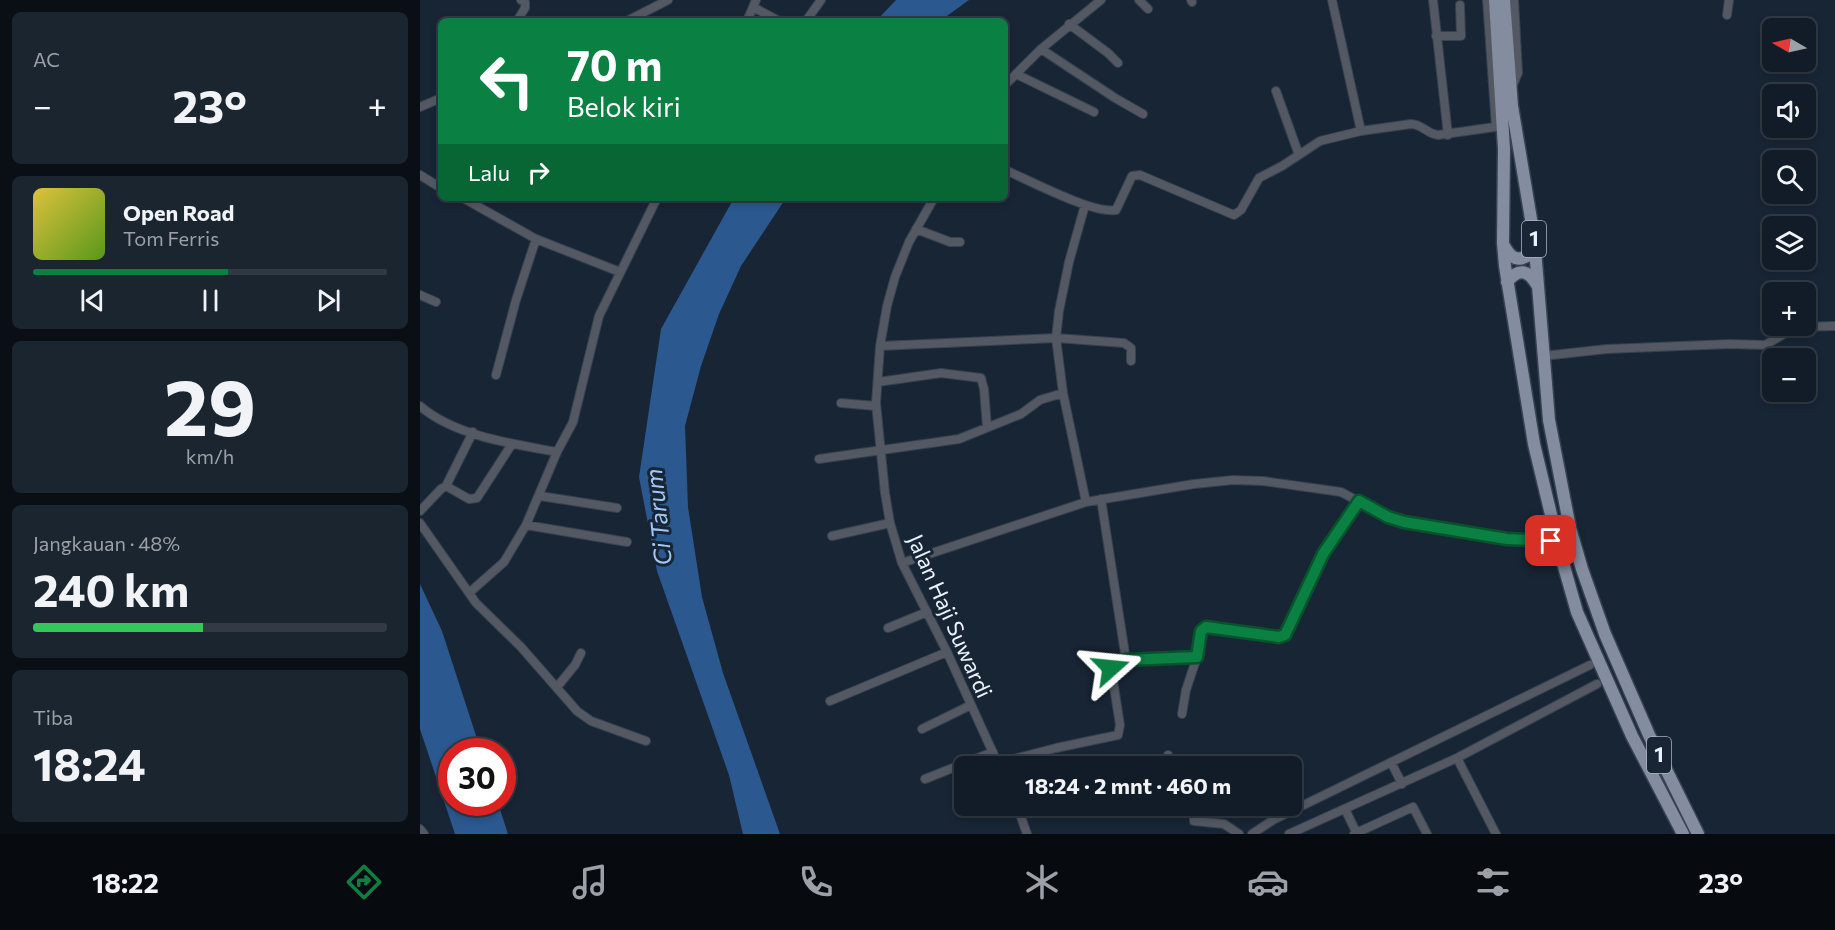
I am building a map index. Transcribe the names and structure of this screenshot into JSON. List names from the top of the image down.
{
  "streets": {
    "main road": ["1"],
    "street": ["Jalan Haji Suwardi"]
  },
  "water": ["Ci Tarum"],
  "north": "left",
  "page": {
    "tile": [
      "AC",
      ["29", "km/h"],
      ["Jangkauan · 48%", "240 km"],
      ["Tiba", "18:24"]
    ],
    "map_buttons": ["+", "−"],
    "turn": ["70 m", "Belok kiri"],
    "heat": ["−", "23°", "+"],
    "then": "Lalu",
    "song": ["Open Road", "Tom Ferris"],
    "limit": "30",
    "trip": "18:24 · 2 mnt · 460 m",
    "tabs": ["18:22", "23°"]
  }
}
